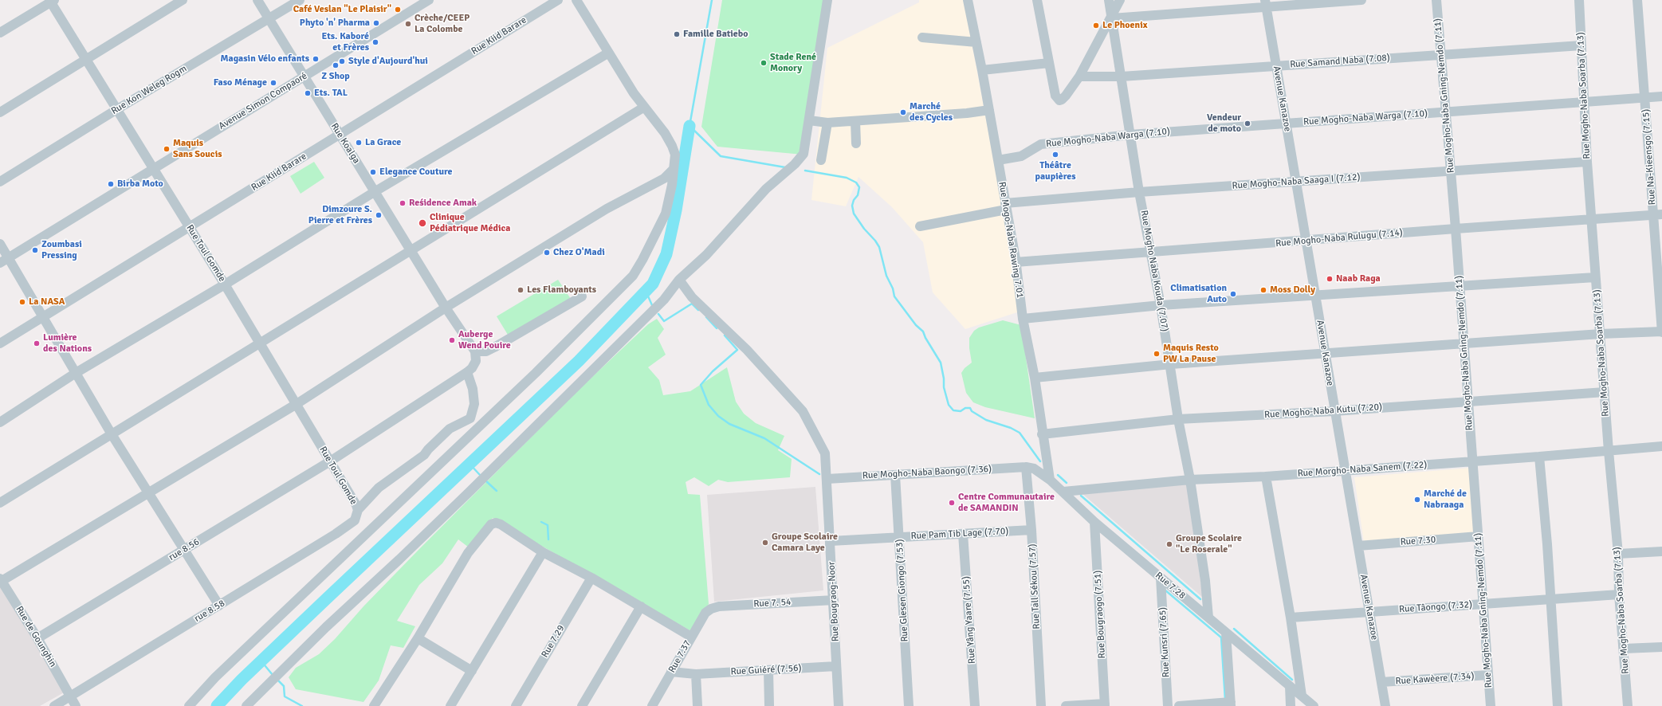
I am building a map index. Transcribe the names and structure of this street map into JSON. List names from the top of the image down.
{
  "streets": {
    "street": [
      "Rue Kiid Barare",
      "Rue Samand Naba (7.08)",
      "Rue Kon Weleg Rogm",
      "Rue Mogho-Naba Gning-Nemdo (7.11)",
      "Rue Mogho-Naba Soarba (7.13)",
      "Avenue Kanazoe",
      "Avenue Simon Compaoré",
      "Rue Mogho-Naba Warga (7.10)",
      "Rue Koalga",
      "Rue Na-Kieensgo (7.15)",
      "Rue Mogho-Naba Saaga I (7.12)",
      "Rue Mogho-Naba Rulugu (7.14)",
      "Rue Mogo-Naba Rawing 7.01",
      "Rue Toul Gomde",
      "Rue Mogho Naba Kouda (7.07)",
      "Rue Mogho-Naba Kutu (7.20)",
      "Rue Morgho-Naba Sanem (7.22)",
      "Rue Mogho-Naba Baongo (7.36)",
      "Rue Pam Tib Lage (7.70)",
      "Rue 7.30",
      "rue 8.56",
      "Rue 7.28",
      "Rue Tall Sékou (7.57)",
      "Rue Glesen Giongo (7.53)",
      "Rue Bougraog-Noor",
      "Rue 7. 54",
      "Rue Tâongo (7.32)",
      "rue 8.58",
      "Rue Bougraogo (7.51)",
      "Rue Yâng Yaare (7.55)",
      "Rue de Gounghin",
      "Rue 7.29",
      "Rue Kunsri (7.65)",
      "Rue 7.37",
      "Rue Guiéré (7.56)",
      "Rue Kawèere (7.34)"
    ]
  },
  "crossings": [
    ["Rue Kiid Barare", "Rue Koalga"],
    ["Rue Kiid Barare", "Rue Toul Gomde"],
    ["Rue Samand Naba (7.08)", "Rue Mogho-Naba Gning-Nemdo (7.11)"],
    ["Rue Samand Naba (7.08)", "Rue Mogho-Naba Soarba (7.13)"],
    ["Rue Samand Naba (7.08)", "Avenue Kanazoe"],
    ["Rue Samand Naba (7.08)", "Rue Mogho Naba Kouda (7.07)"],
    ["Rue Kon Weleg Rogm", "Rue Koalga"],
    ["Rue Kon Weleg Rogm", "Rue Toul Gomde"],
    ["Rue Mogho-Naba Gning-Nemdo (7.11)", "Rue Mogho-Naba Warga (7.10)"],
    ["Rue Mogho-Naba Gning-Nemdo (7.11)", "Rue Mogho-Naba Saaga I (7.12)"],
    ["Rue Mogho-Naba Gning-Nemdo (7.11)", "Rue Mogho-Naba Rulugu (7.14)"],
    ["Rue Mogho-Naba Gning-Nemdo (7.11)", "Rue Mogho-Naba Kutu (7.20)"],
    ["Rue Mogho-Naba Gning-Nemdo (7.11)", "Rue Morgho-Naba Sanem (7.22)"],
    ["Rue Mogho-Naba Gning-Nemdo (7.11)", "Rue 7.30"],
    ["Rue Mogho-Naba Gning-Nemdo (7.11)", "Rue Tâongo (7.32)"],
    ["Rue Mogho-Naba Gning-Nemdo (7.11)", "Rue Kawèere (7.34)"],
    ["Rue Mogho-Naba Soarba (7.13)", "Rue Mogho-Naba Warga (7.10)"],
    ["Rue Mogho-Naba Soarba (7.13)", "Rue Mogho-Naba Saaga I (7.12)"],
    ["Rue Mogho-Naba Soarba (7.13)", "Rue Mogho-Naba Rulugu (7.14)"],
    ["Rue Mogho-Naba Soarba (7.13)", "Rue Mogho-Naba Kutu (7.20)"],
    ["Rue Mogho-Naba Soarba (7.13)", "Rue Morgho-Naba Sanem (7.22)"],
    ["Rue Mogho-Naba Soarba (7.13)", "Rue Tâongo (7.32)"],
    ["Avenue Kanazoe", "Rue Mogho-Naba Warga (7.10)"],
    ["Avenue Kanazoe", "Rue Mogho-Naba Saaga I (7.12)"],
    ["Avenue Kanazoe", "Rue Mogho-Naba Rulugu (7.14)"],
    ["Avenue Kanazoe", "Rue Mogho-Naba Kutu (7.20)"],
    ["Avenue Kanazoe", "Rue Morgho-Naba Sanem (7.22)"],
    ["Avenue Kanazoe", "Rue 7.30"],
    ["Avenue Kanazoe", "Rue Tâongo (7.32)"],
    ["Avenue Kanazoe", "Rue Kawèere (7.34)"],
    ["Avenue Simon Compaoré", "Rue Koalga"],
    ["Avenue Simon Compaoré", "Rue Toul Gomde"],
    ["Rue Mogho-Naba Warga (7.10)", "Rue Na-Kieensgo (7.15)"],
    ["Rue Mogho-Naba Warga (7.10)", "Rue Mogo-Naba Rawing 7.01"],
    ["Rue Mogho-Naba Warga (7.10)", "Rue Mogho Naba Kouda (7.07)"],
    ["Rue Na-Kieensgo (7.15)", "Rue Mogho-Naba Rulugu (7.14)"],
    ["Rue Mogho-Naba Saaga I (7.12)", "Rue Mogo-Naba Rawing 7.01"],
    ["Rue Mogho-Naba Saaga I (7.12)", "Rue Mogho Naba Kouda (7.07)"],
    ["Rue Mogho-Naba Rulugu (7.14)", "Rue Mogo-Naba Rawing 7.01"],
    ["Rue Mogho-Naba Rulugu (7.14)", "Rue Mogho Naba Kouda (7.07)"],
    ["Rue Mogo-Naba Rawing 7.01", "Rue Mogho-Naba Kutu (7.20)"],
    ["Rue Mogo-Naba Rawing 7.01", "Rue 7.28"],
    ["Rue Toul Gomde", "rue 8.56"],
    ["Rue Toul Gomde", "rue 8.58"],
    ["Rue Mogho Naba Kouda (7.07)", "Rue Mogho-Naba Kutu (7.20)"],
    ["Rue Mogho Naba Kouda (7.07)", "Rue Morgho-Naba Sanem (7.22)"],
    ["Rue Mogho Naba Kouda (7.07)", "Rue 7.28"],
    ["Rue Morgho-Naba Sanem (7.22)", "Rue 7.28"],
    ["Rue Mogho-Naba Baongo (7.36)", "Rue 7.28"],
    ["Rue Mogho-Naba Baongo (7.36)", "Rue Tall Sékou (7.57)"],
    ["Rue Mogho-Naba Baongo (7.36)", "Rue Glesen Giongo (7.53)"],
    ["Rue Mogho-Naba Baongo (7.36)", "Rue Bougraog-Noor"],
    ["Rue Pam Tib Lage (7.70)", "Rue Tall Sékou (7.57)"],
    ["Rue Pam Tib Lage (7.70)", "Rue Glesen Giongo (7.53)"],
    ["Rue Pam Tib Lage (7.70)", "Rue Bougraog-Noor"],
    ["Rue Pam Tib Lage (7.70)", "Rue Yâng Yaare (7.55)"],
    ["rue 8.56", "rue 8.58"],
    ["rue 8.56", "Rue de Gounghin"],
    ["Rue 7.28", "Rue Tall Sékou (7.57)"],
    ["Rue 7.28", "Rue Bougraogo (7.51)"],
    ["Rue 7.28", "Rue Kunsri (7.65)"],
    ["Rue Bougraog-Noor", "Rue 7. 54"],
    ["Rue Bougraog-Noor", "Rue Guiéré (7.56)"],
    ["Rue 7. 54", "Rue 7.37"],
    ["rue 8.58", "Rue de Gounghin"],
    ["Rue 7.37", "Rue Guiéré (7.56)"]
  ],
  "places": [
    "Café Veslan \"Le Plaisir\"",
    "Phyto 'n' Pharma",
    "Crèche/CEEP La Colombe",
    "Le Phoenix",
    "Famille Batiebo",
    "Ets. Kaboré et Frères",
    "Magasin Vélo enfants",
    "Style d'Aujourd'hui",
    "Stade René Monory",
    "Z Shop",
    "Faso Ménage",
    "Ets. TAL",
    "Marché des Cycles",
    "Vendeur de moto",
    "La Grace",
    "Maquis Sans Soucis",
    "Théâtre paupières",
    "Elegance Couture",
    "Birba Moto",
    "Reśidence Amak",
    "Dimzoure S. Pierre et Frères",
    "Clinique Pédiatrique Médica",
    "Zoumbasi Pressing",
    "Chez O'Madi",
    "Naab Raga",
    "Les Flamboyants",
    "Moss Dolly",
    "Climatisation Auto",
    "La NASA",
    "Auberge Wend Pouire",
    "Lumière des Nations",
    "Maquis Resto PW La Pause",
    "Marché de Nabraaga",
    "Centre Communautaire de SAMANDIN",
    "Groupe Scolaire Camara Laye",
    "Groupe Scolaire \"Le Roserale\""
  ]
}
